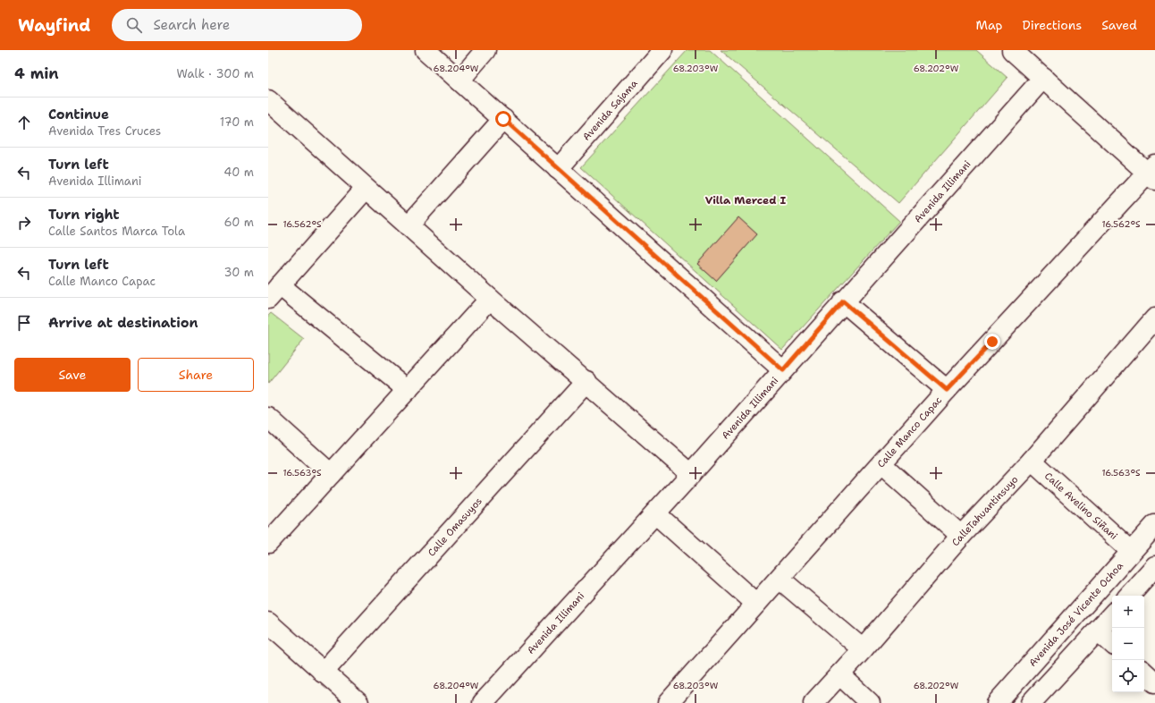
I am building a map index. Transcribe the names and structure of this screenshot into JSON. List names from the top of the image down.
{
  "streets": {
    "street": [
      "Avenida Sajama",
      "Avenida Illimani",
      "Calle Manco Capac",
      "Calle Avelino Siñani",
      "CalleTahuantinsuyo",
      "Calle Omasuyos",
      "Avenida José Vicente Ochoa"
    ]
  },
  "crossings": [
    ["Calle Avelino Siñani", "CalleTahuantinsuyo"],
    ["Calle Avelino Siñani", "Avenida José Vicente Ochoa"]
  ],
  "districts": ["Villa Merced I"],
  "page": {
    "header": "Wayfind",
    "search": "Search here",
    "nav": ["Map", "Directions", "Saved"],
    "heading": ["4 min", "Walk · 300 m"],
    "list": [
      ["Continue", "Avenida Tres Cruces", "170 m"],
      ["Turn left", "Avenida Illimani", "40 m"],
      ["Turn right", "Calle Santos Marca Tola", "60 m"],
      ["Turn left", "Calle Manco Capac", "30 m"],
      "Arrive at destination"
    ],
    "buttons": ["Save", "Share"],
    "map_buttons": ["+", "−"]
  },
  "coordinates": [
    "68.204°W",
    "68.203°W",
    "68.202°W",
    "16.562°S",
    "16.563°S"
  ]
}
